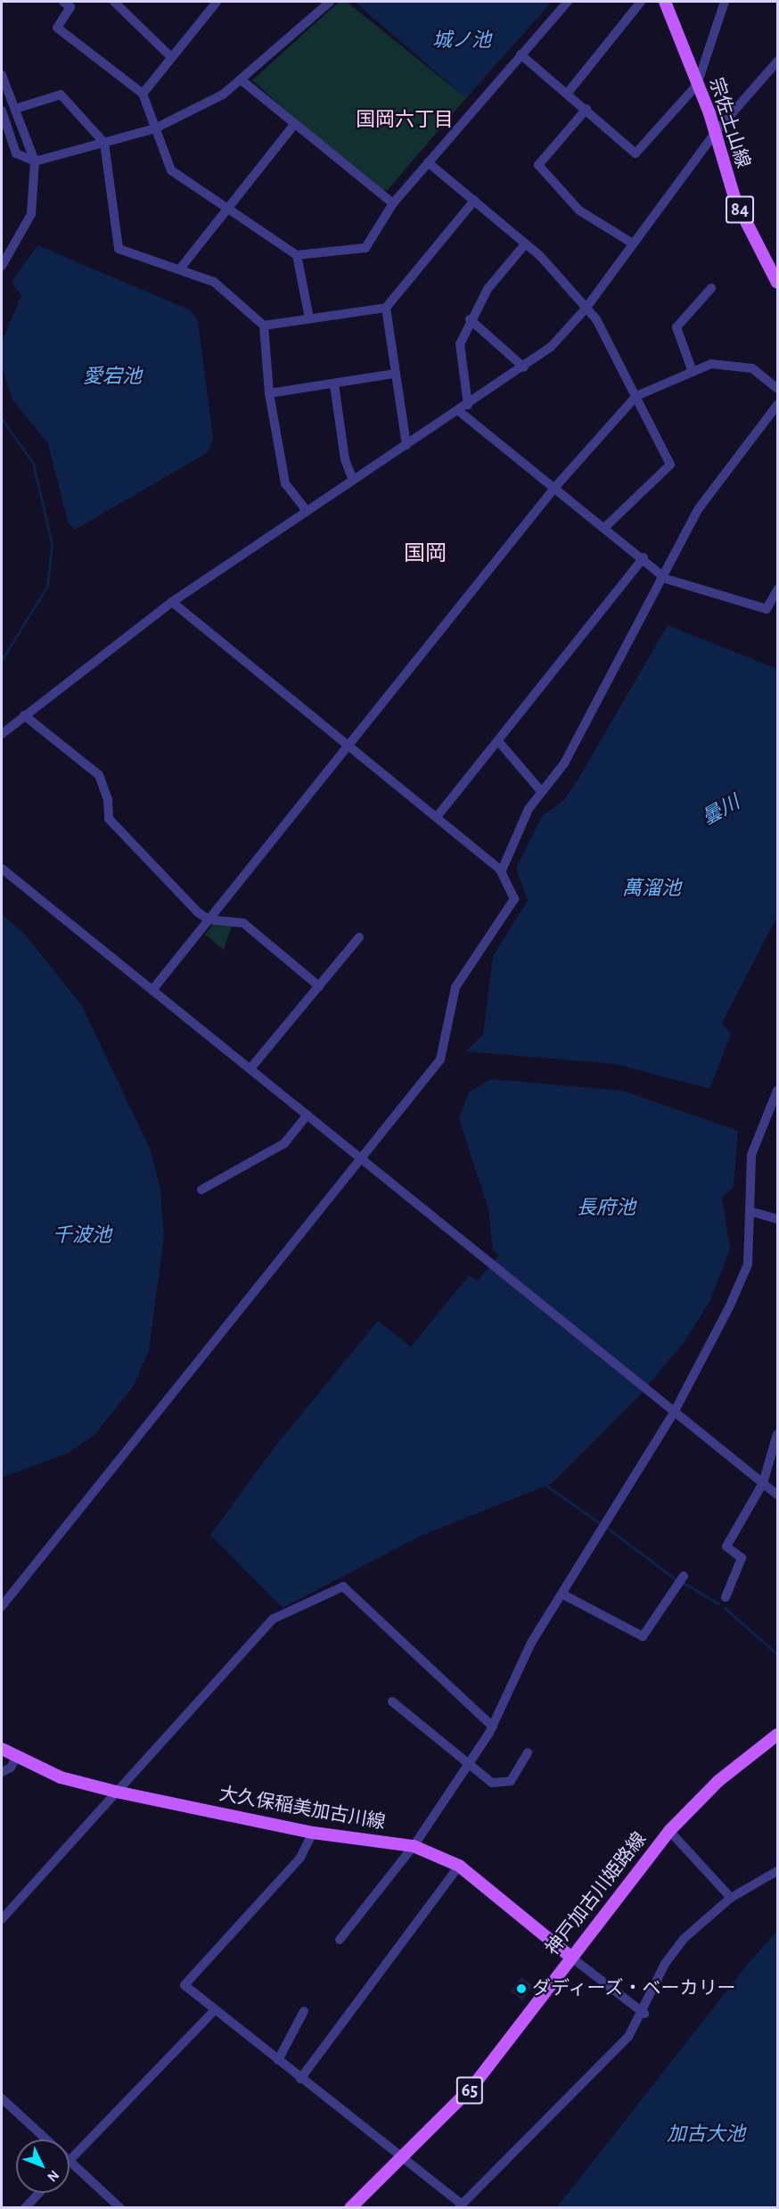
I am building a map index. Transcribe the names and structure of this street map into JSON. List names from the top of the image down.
{
  "streets": {
    "main road": [
      "宗佐土山線",
      "84",
      "大久保稲美加古川線",
      "神戸加古川姫路線",
      "65"
    ]
  },
  "crossings": [
    ["大久保稲美加古川線", "神戸加古川姫路線"]
  ],
  "districts": ["国岡六丁目", "国岡"],
  "water": [
    "城ノ池",
    "愛宕池",
    "曇川",
    "萬溜池",
    "長府池",
    "千波池",
    "加古大池"
  ],
  "places": ["ダディーズ・ベーカリー"],
  "north": "bottom right"
}
